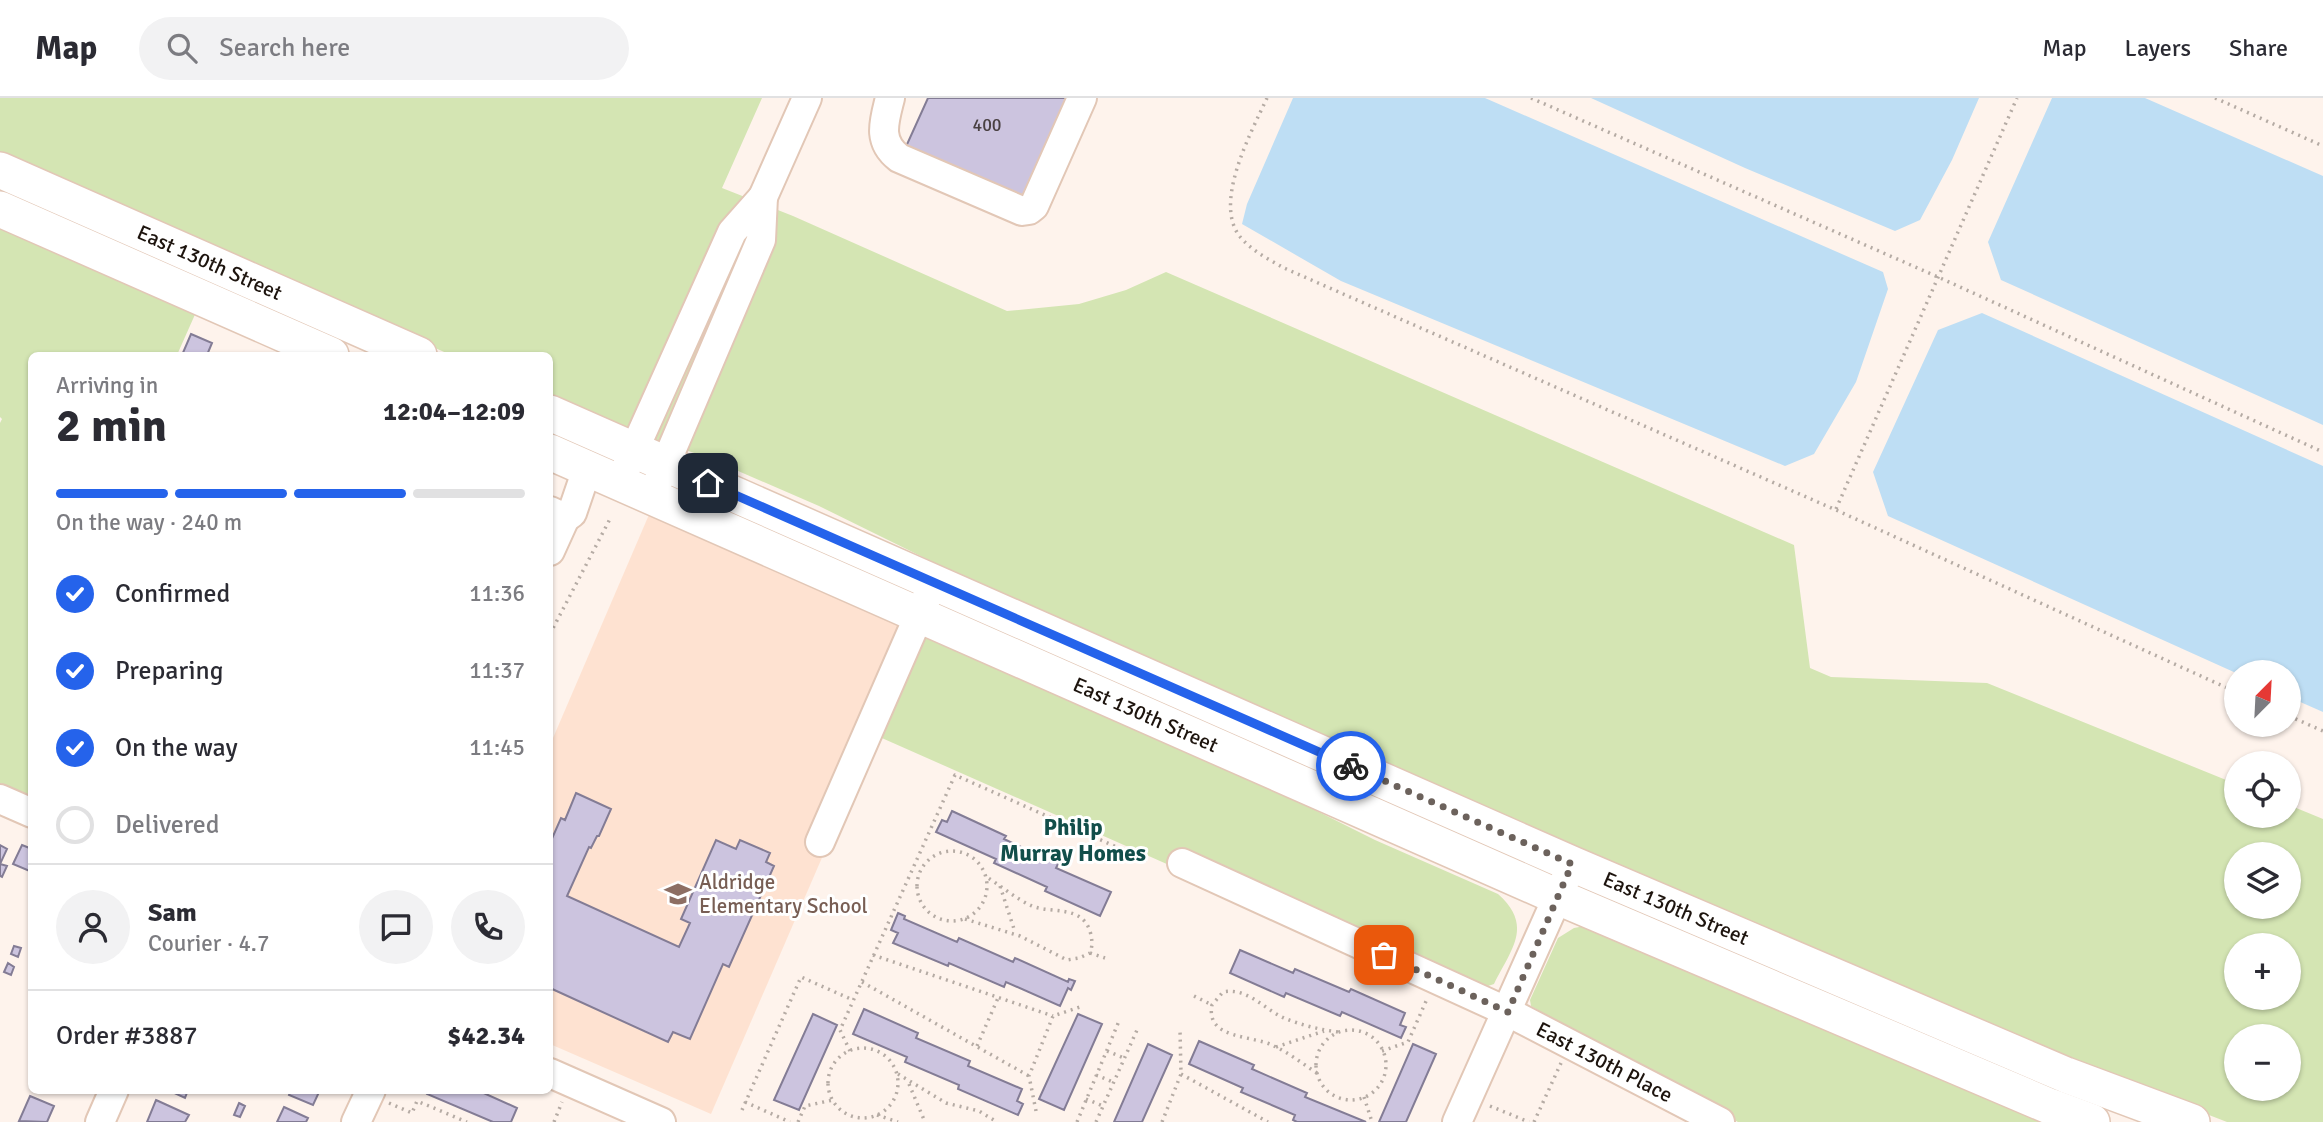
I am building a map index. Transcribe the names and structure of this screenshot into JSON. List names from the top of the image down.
{
  "streets": {
    "main road": ["East 130th Street"],
    "street": ["East 130th Place"]
  },
  "districts": ["Philip Murray Homes"],
  "places": {
    "school or university": ["Aldridge Elementary School"]
  },
  "house_numbers": ["400"],
  "north": "top right",
  "page": {
    "header": "Map",
    "search": "Search here",
    "nav": ["Map", "Layers", "Share"],
    "heading": ["2 min", "Arriving in", "12:04–12:09"],
    "panel": [
      "Sam",
      "Courier · 4.7",
      "Order #3887",
      "$42.34"
    ],
    "bar": "On the way · 240 m",
    "list": [
      ["Confirmed", "11:36"],
      ["Preparing", "11:37"],
      ["On the way", "11:45"],
      "Delivered"
    ],
    "map_buttons": ["+", "−"]
  }
}
